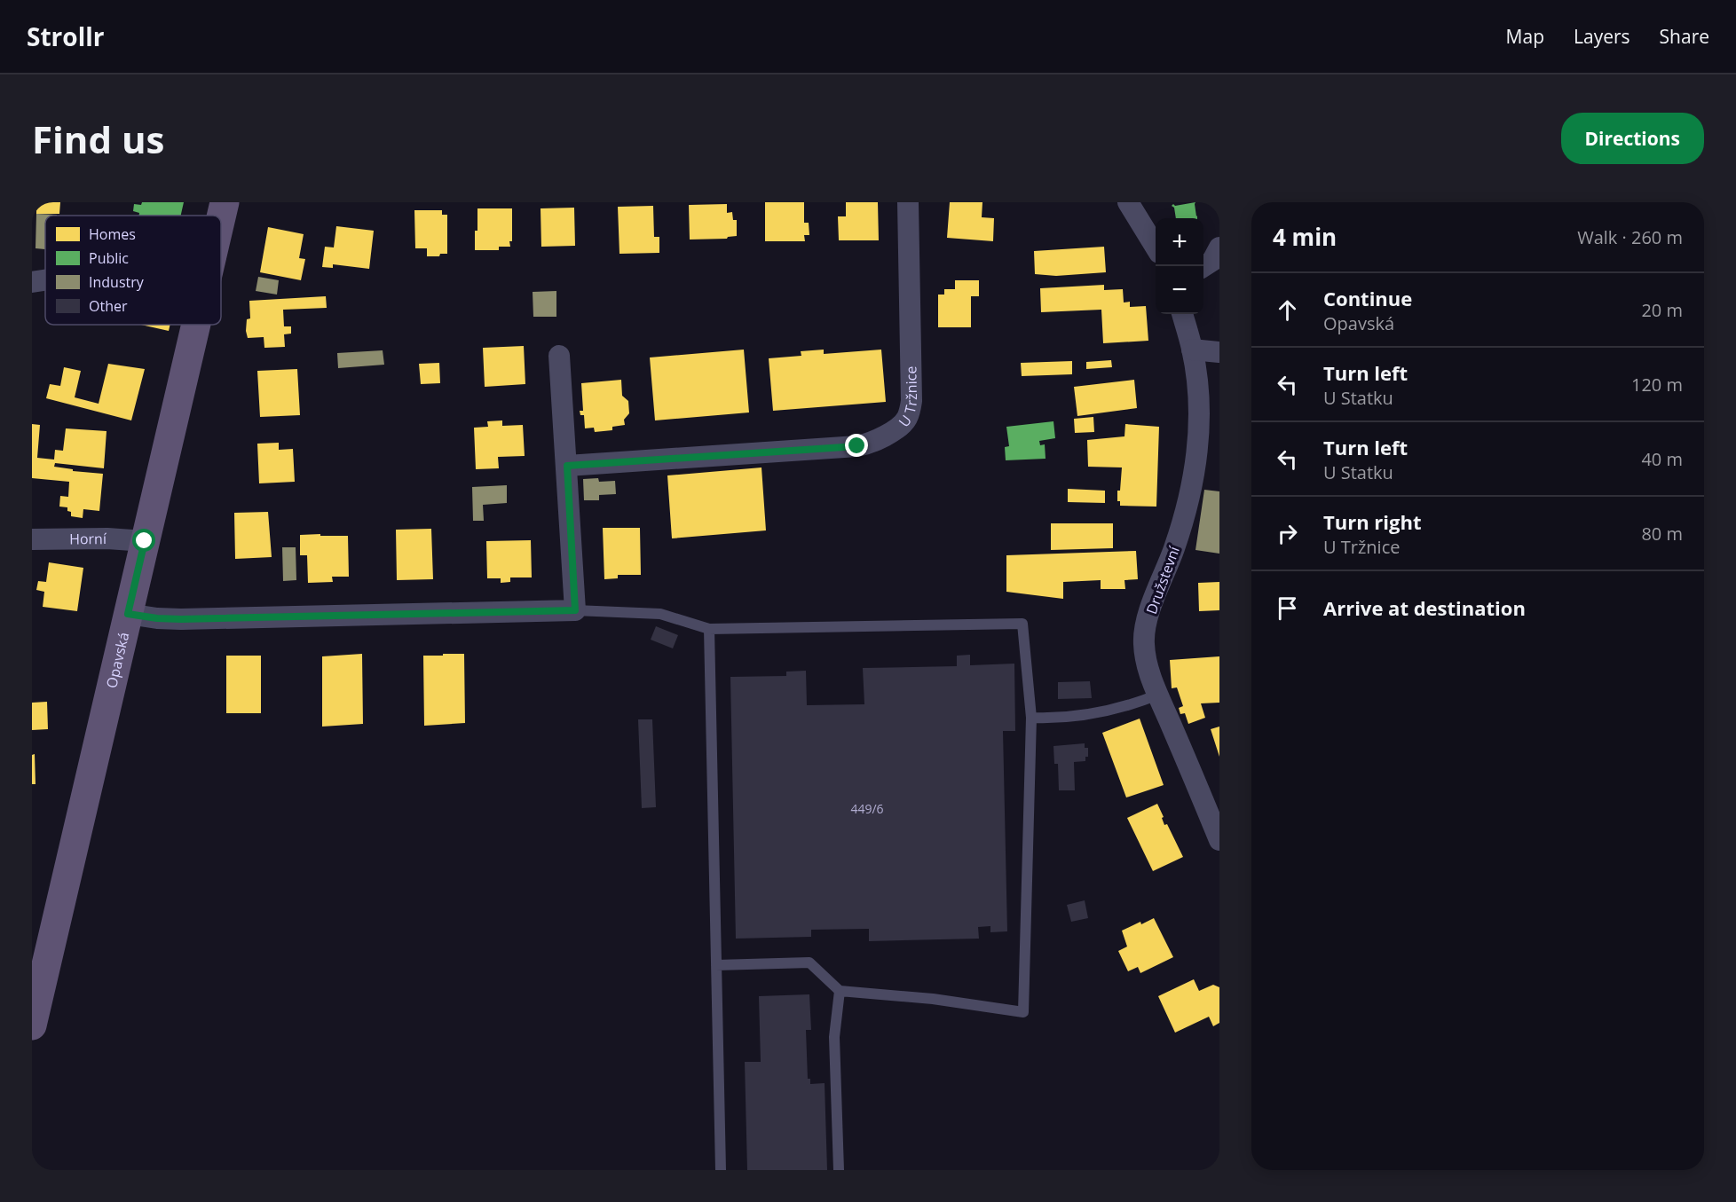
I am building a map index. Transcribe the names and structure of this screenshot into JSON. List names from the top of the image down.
{
  "streets": {
    "main road": ["Opavská"],
    "street": ["U Tržnice", "Horní", "Družstevní"]
  },
  "crossings": [
    ["Horní", "Opavská"]
  ],
  "house_numbers": ["449/6"],
  "legend": [
    "Homes",
    "Public",
    "Industry",
    "Other"
  ],
  "page": {
    "header": "Strollr",
    "nav": ["Map", "Layers", "Share"],
    "buttons": "Directions",
    "title": "Find us",
    "heading": ["4 min", "Walk · 260 m"],
    "map_buttons": ["+", "−"],
    "list": [
      ["Continue", "Opavská", "20 m"],
      ["Turn left", "U Statku", "120 m"],
      ["Turn left", "U Statku", "40 m"],
      ["Turn right", "U Tržnice", "80 m"],
      "Arrive at destination"
    ]
  }
}
